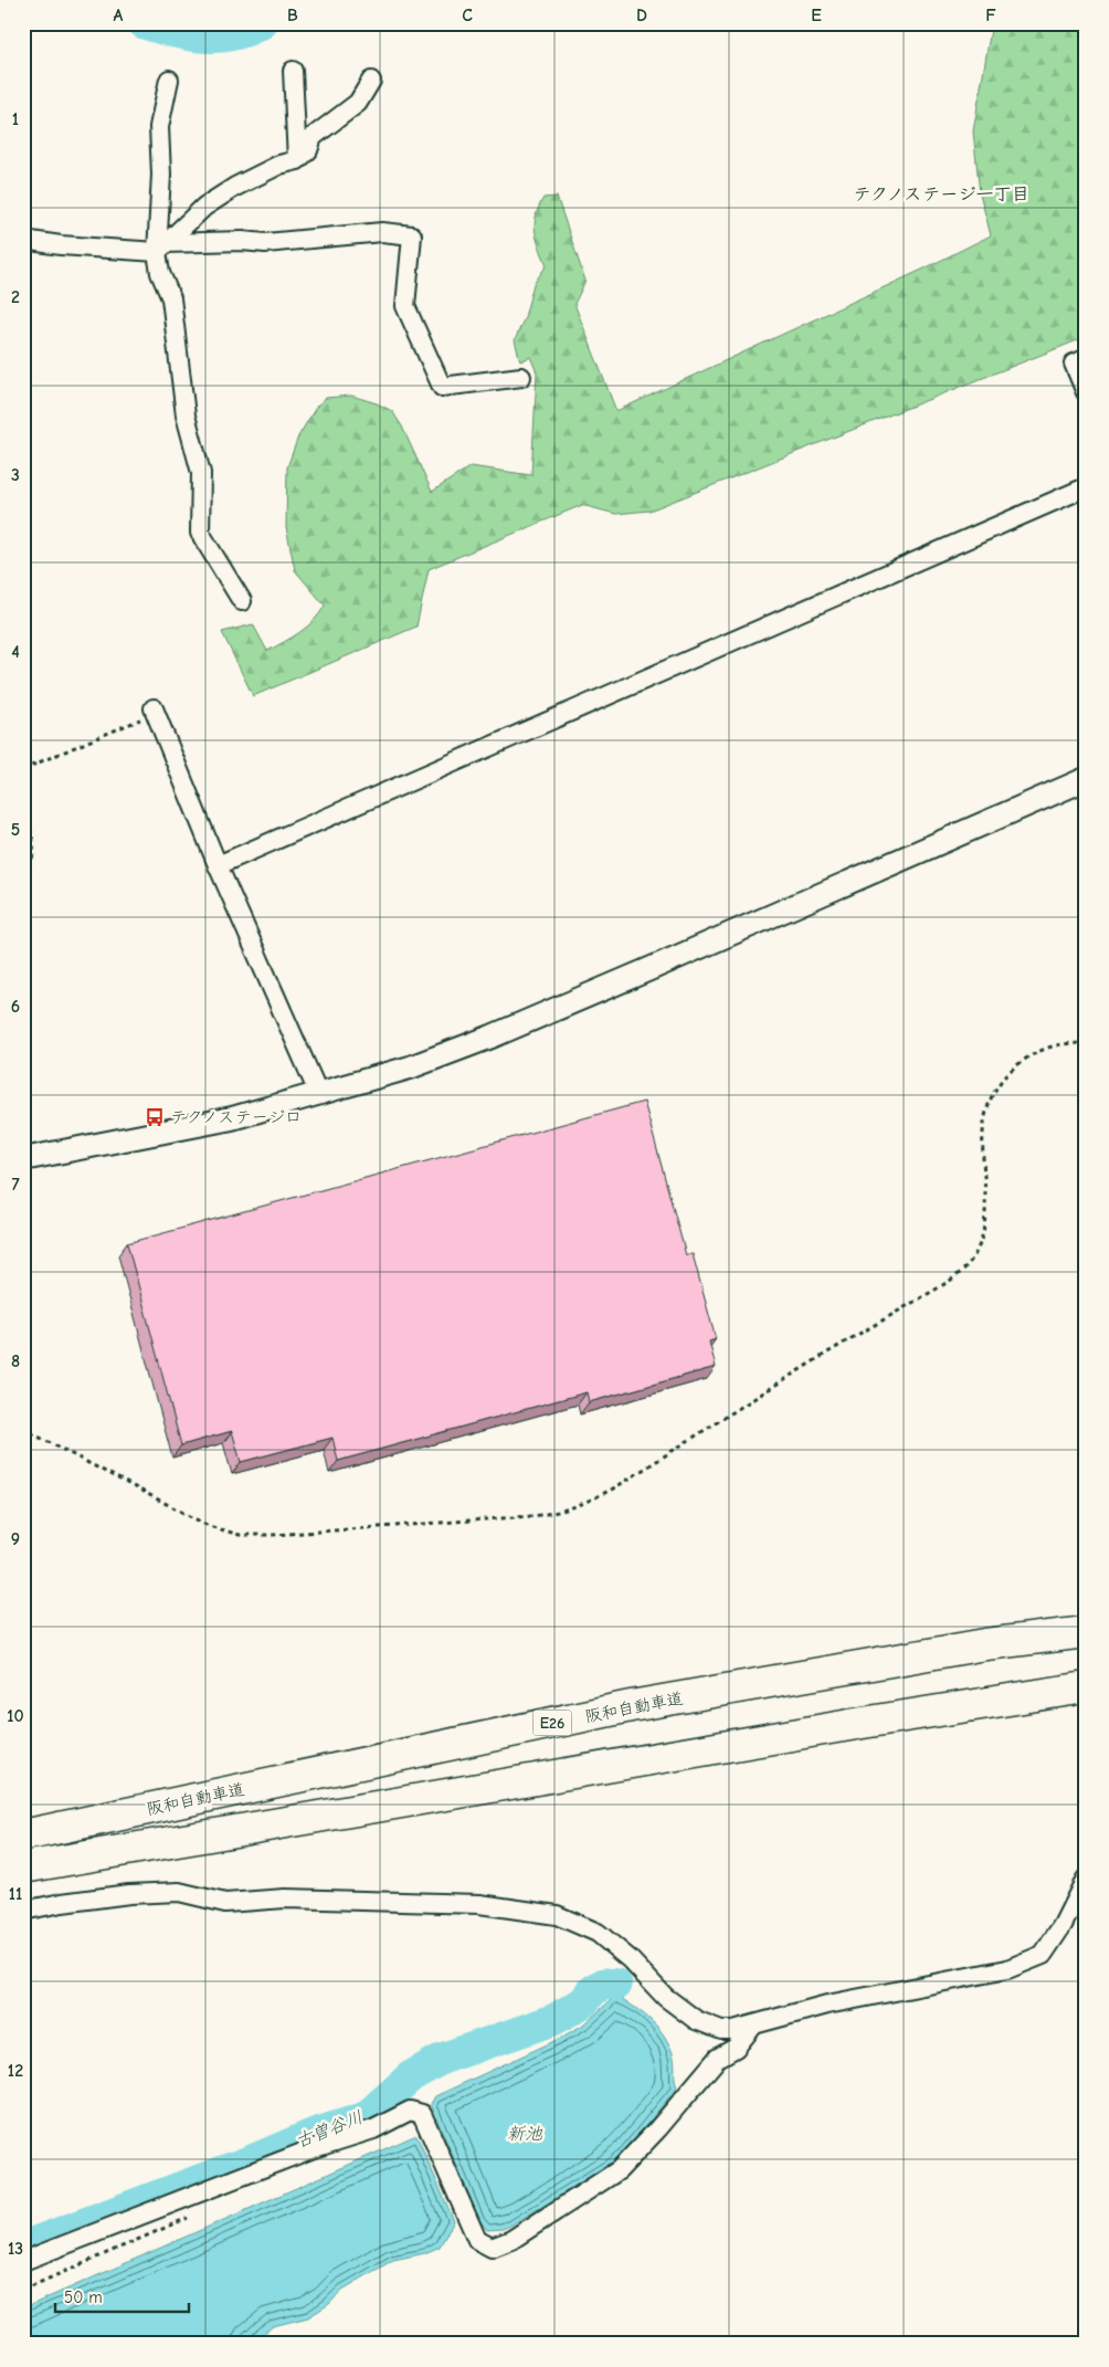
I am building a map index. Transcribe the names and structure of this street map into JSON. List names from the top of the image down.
{
  "streets": {
    "highway": ["阪和自動車道", "E26"]
  },
  "districts": ["テクノステージ一丁目"],
  "water": ["古曽谷川", "新池"],
  "places": {
    "bus stop": ["テクノステージ口"]
  },
  "scale_bar": "50 m",
  "grid": {
    "columns": [
      "A",
      "B",
      "C",
      "D",
      "E",
      "F"
    ],
    "rows": [
      "1",
      "2",
      "3",
      "4",
      "5",
      "6",
      "7",
      "8",
      "9",
      "10",
      "11",
      "12",
      "13"
    ]
  }
}
